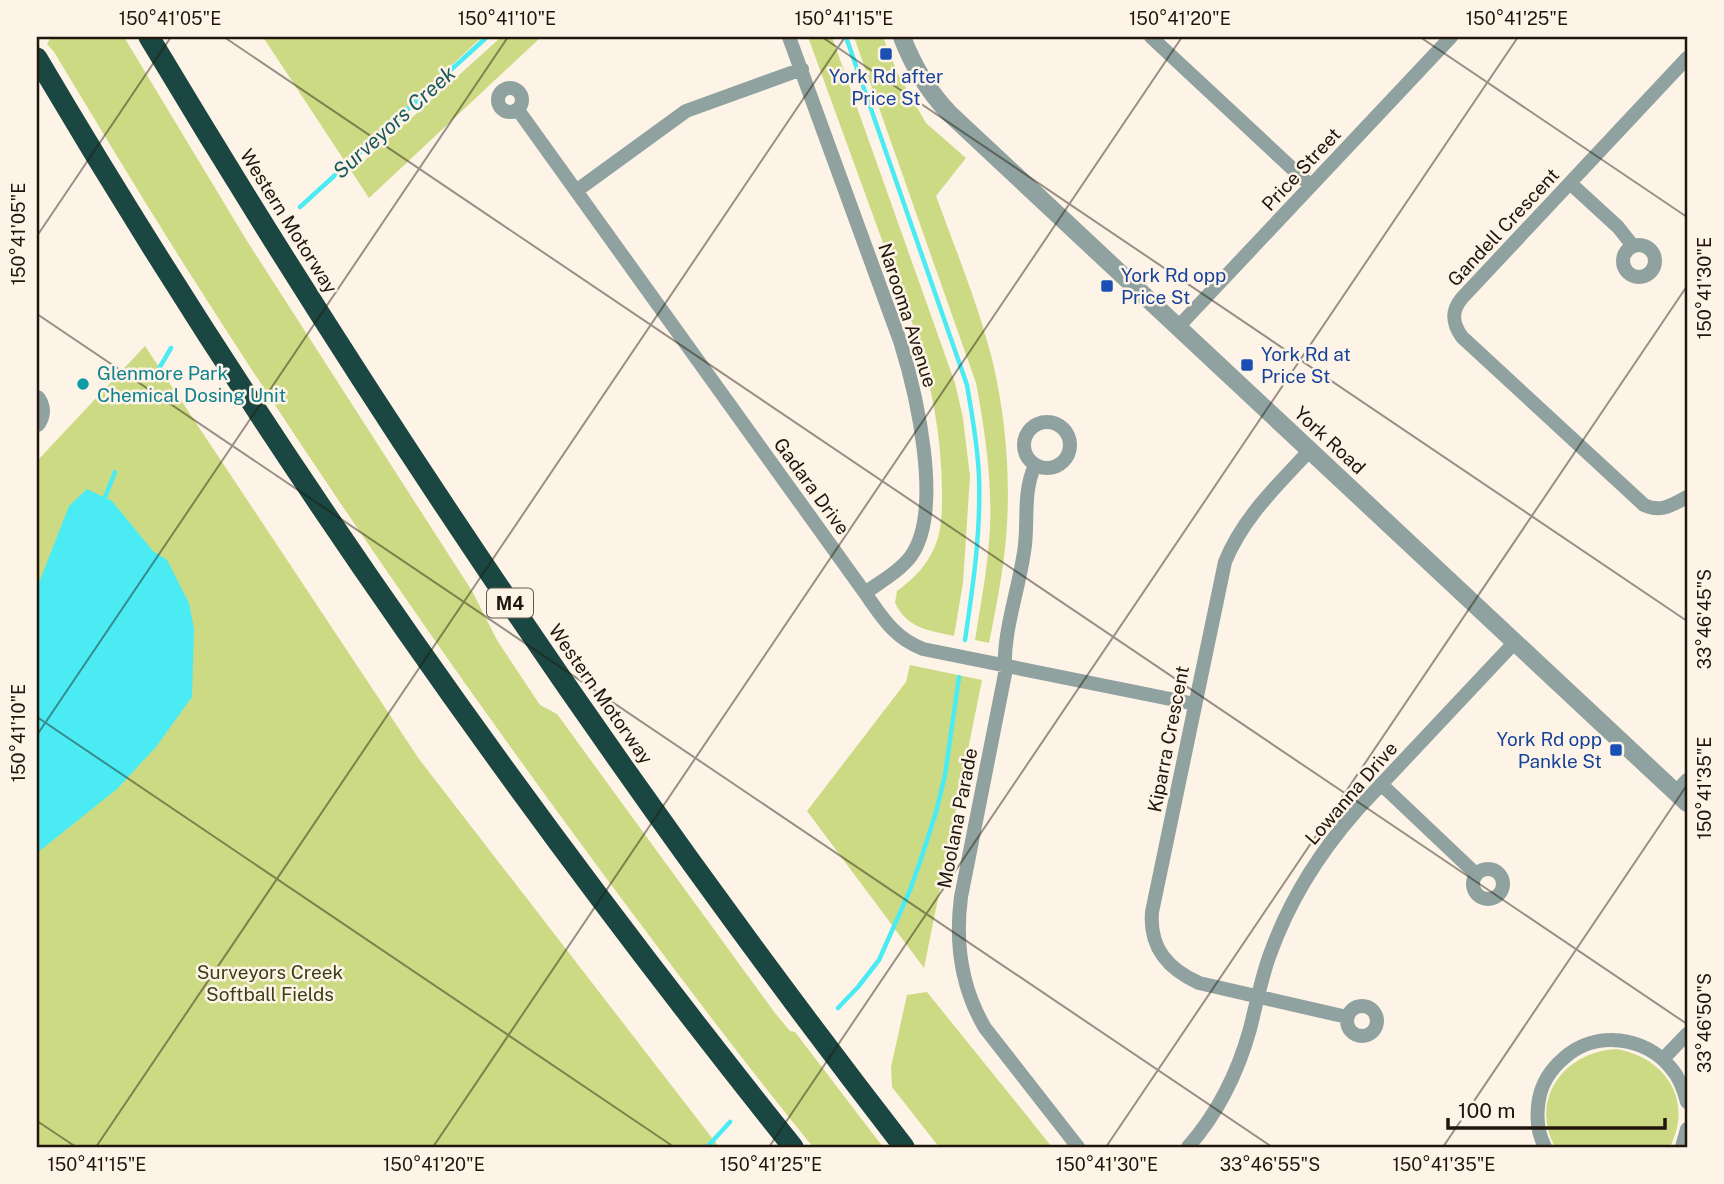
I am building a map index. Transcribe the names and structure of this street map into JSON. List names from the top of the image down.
{
  "streets": {
    "highway": ["Western Motorway", "M4"],
    "street": [
      "Price Street",
      "Gandell Crescent",
      "Narooma Avenue",
      "York Road",
      "Gadara Drive",
      "Kiparra Crescent",
      "Lowanna Drive",
      "Moolana Parade"
    ]
  },
  "crossings": [
    ["Price Street", "York Road"],
    ["Narooma Avenue", "Gadara Drive"],
    ["York Road", "Kiparra Crescent"],
    ["York Road", "Lowanna Drive"],
    ["Gadara Drive", "Kiparra Crescent"],
    ["Gadara Drive", "Moolana Parade"],
    ["Kiparra Crescent", "Lowanna Drive"]
  ],
  "water": ["Surveyors Creek"],
  "parks": ["Surveyors Creek Softball Fields"],
  "places": {
    "transit": [
      "York Rd after Price St",
      "York Rd opp Price St",
      "York Rd at Price St",
      "York Rd opp Pankle St"
    ],
    "other": ["Glenmore Park Chemical Dosing Unit"]
  },
  "scale_bar": "100 m",
  "coordinates": [
    "150°41'05\"E",
    "150°41'10\"E",
    "150°41'15\"E",
    "150°41'20\"E",
    "150°41'25\"E",
    "150°41'30\"E",
    "33°46'45\"S",
    "150°41'35\"E",
    "33°46'50\"S",
    "33°46'55\"S"
  ]
}
